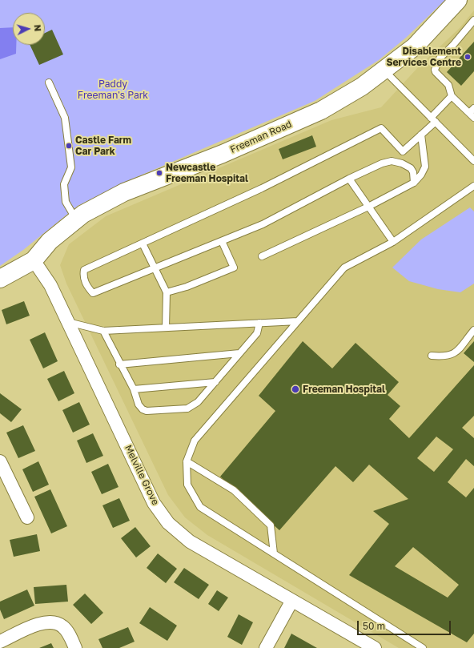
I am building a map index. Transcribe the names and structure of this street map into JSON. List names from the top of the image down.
{
  "streets": {
    "street": ["Freeman Road", "Melville Grove"]
  },
  "crossings": [
    ["Freeman Road", "Melville Grove"]
  ],
  "parks": ["Paddy Freeman's Park"],
  "places": [
    "Disablement Services Centre",
    "Castle Farm Car Park",
    "Newcastle Freeman Hospital",
    "Freeman Hospital"
  ],
  "scale_bar": "50 m",
  "north": "right"
}
